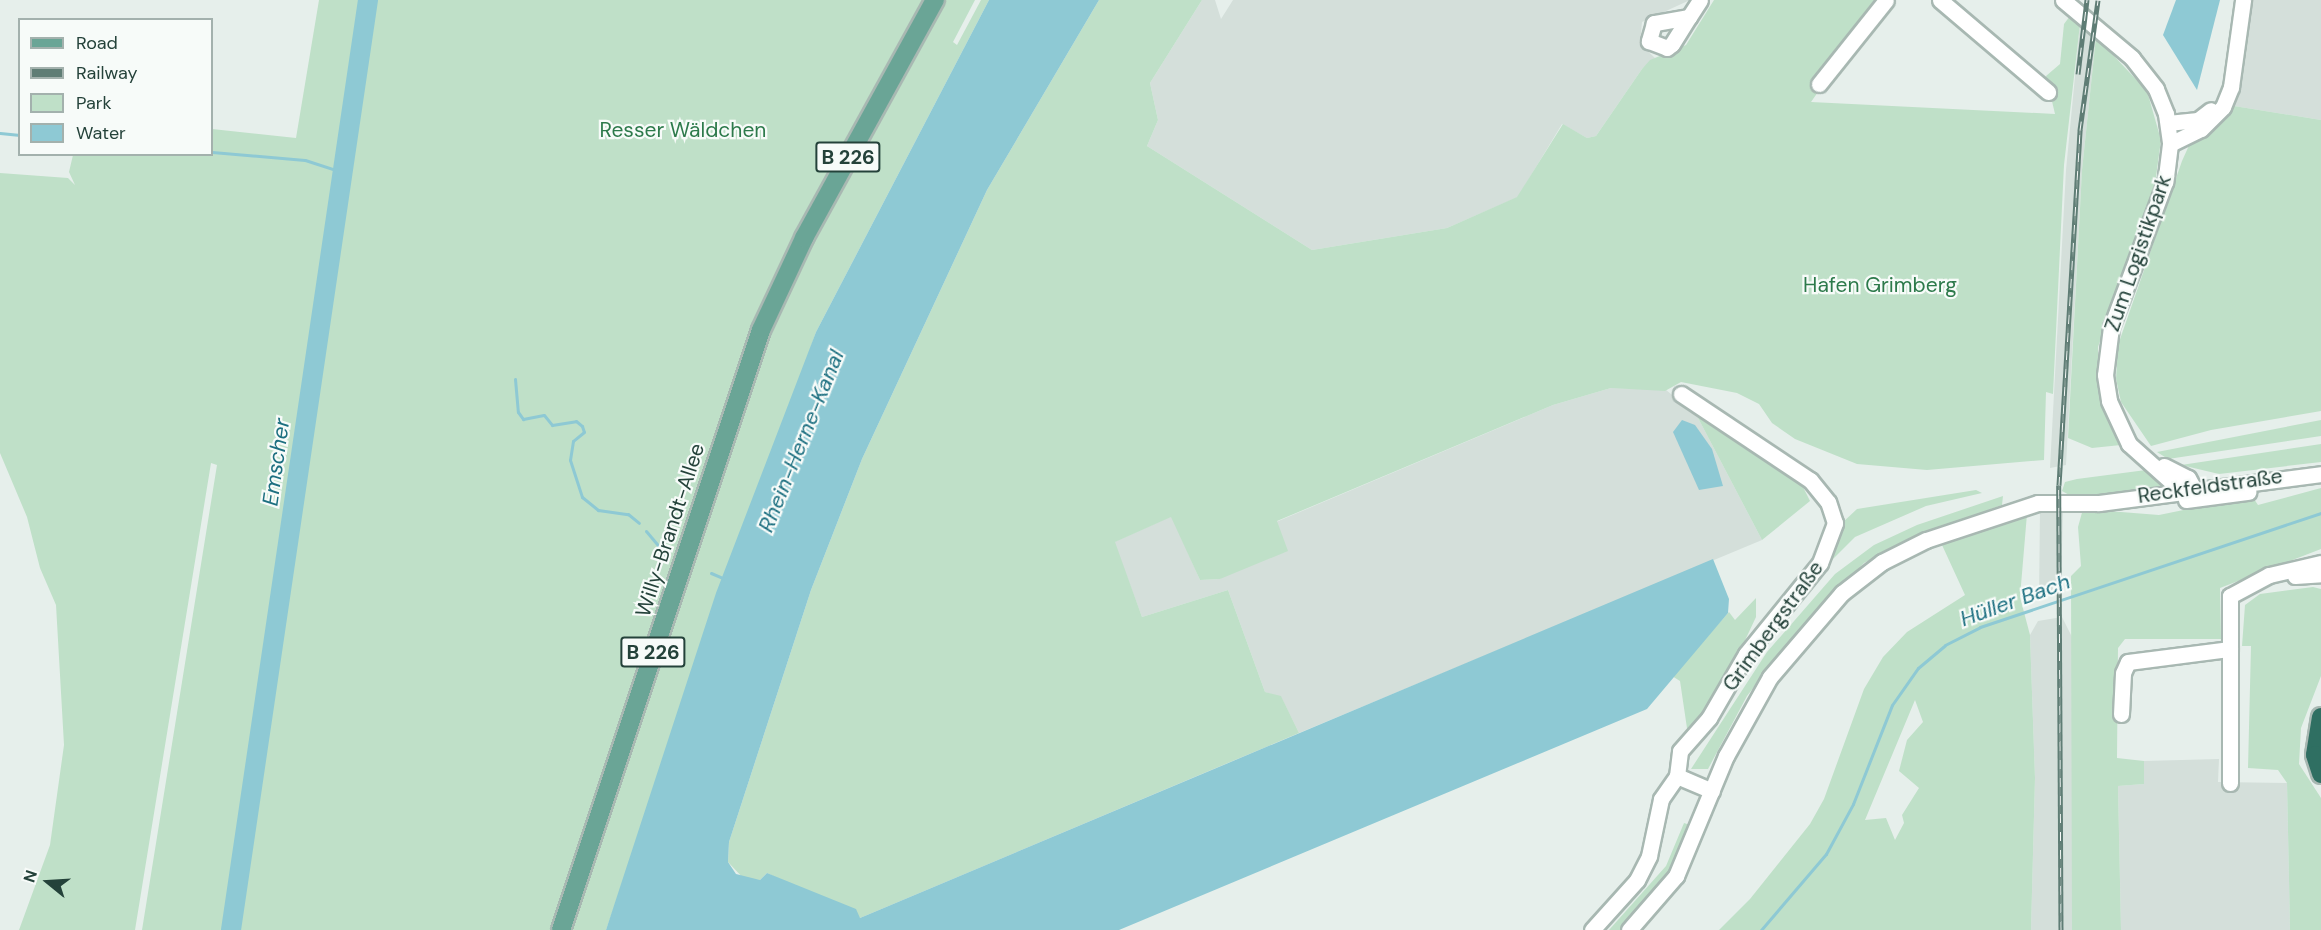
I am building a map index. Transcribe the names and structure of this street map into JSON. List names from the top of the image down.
{
  "streets": {
    "main road": ["B 226", "Willy-Brandt-Allee"],
    "street": ["Zum Logistikpark", "Reckfeldstraße", "Grimbergstraße"]
  },
  "crossings": [
    ["Zum Logistikpark", "Reckfeldstraße"],
    ["Reckfeldstraße", "Grimbergstraße"]
  ],
  "water": ["Rhein-Herne-Kanal", "Emscher", "Hüller Bach"],
  "parks": ["Resser Wäldchen", "Hafen Grimberg"],
  "legend": [
    "Road",
    "Railway",
    "Park",
    "Water"
  ],
  "north": "left"
}
